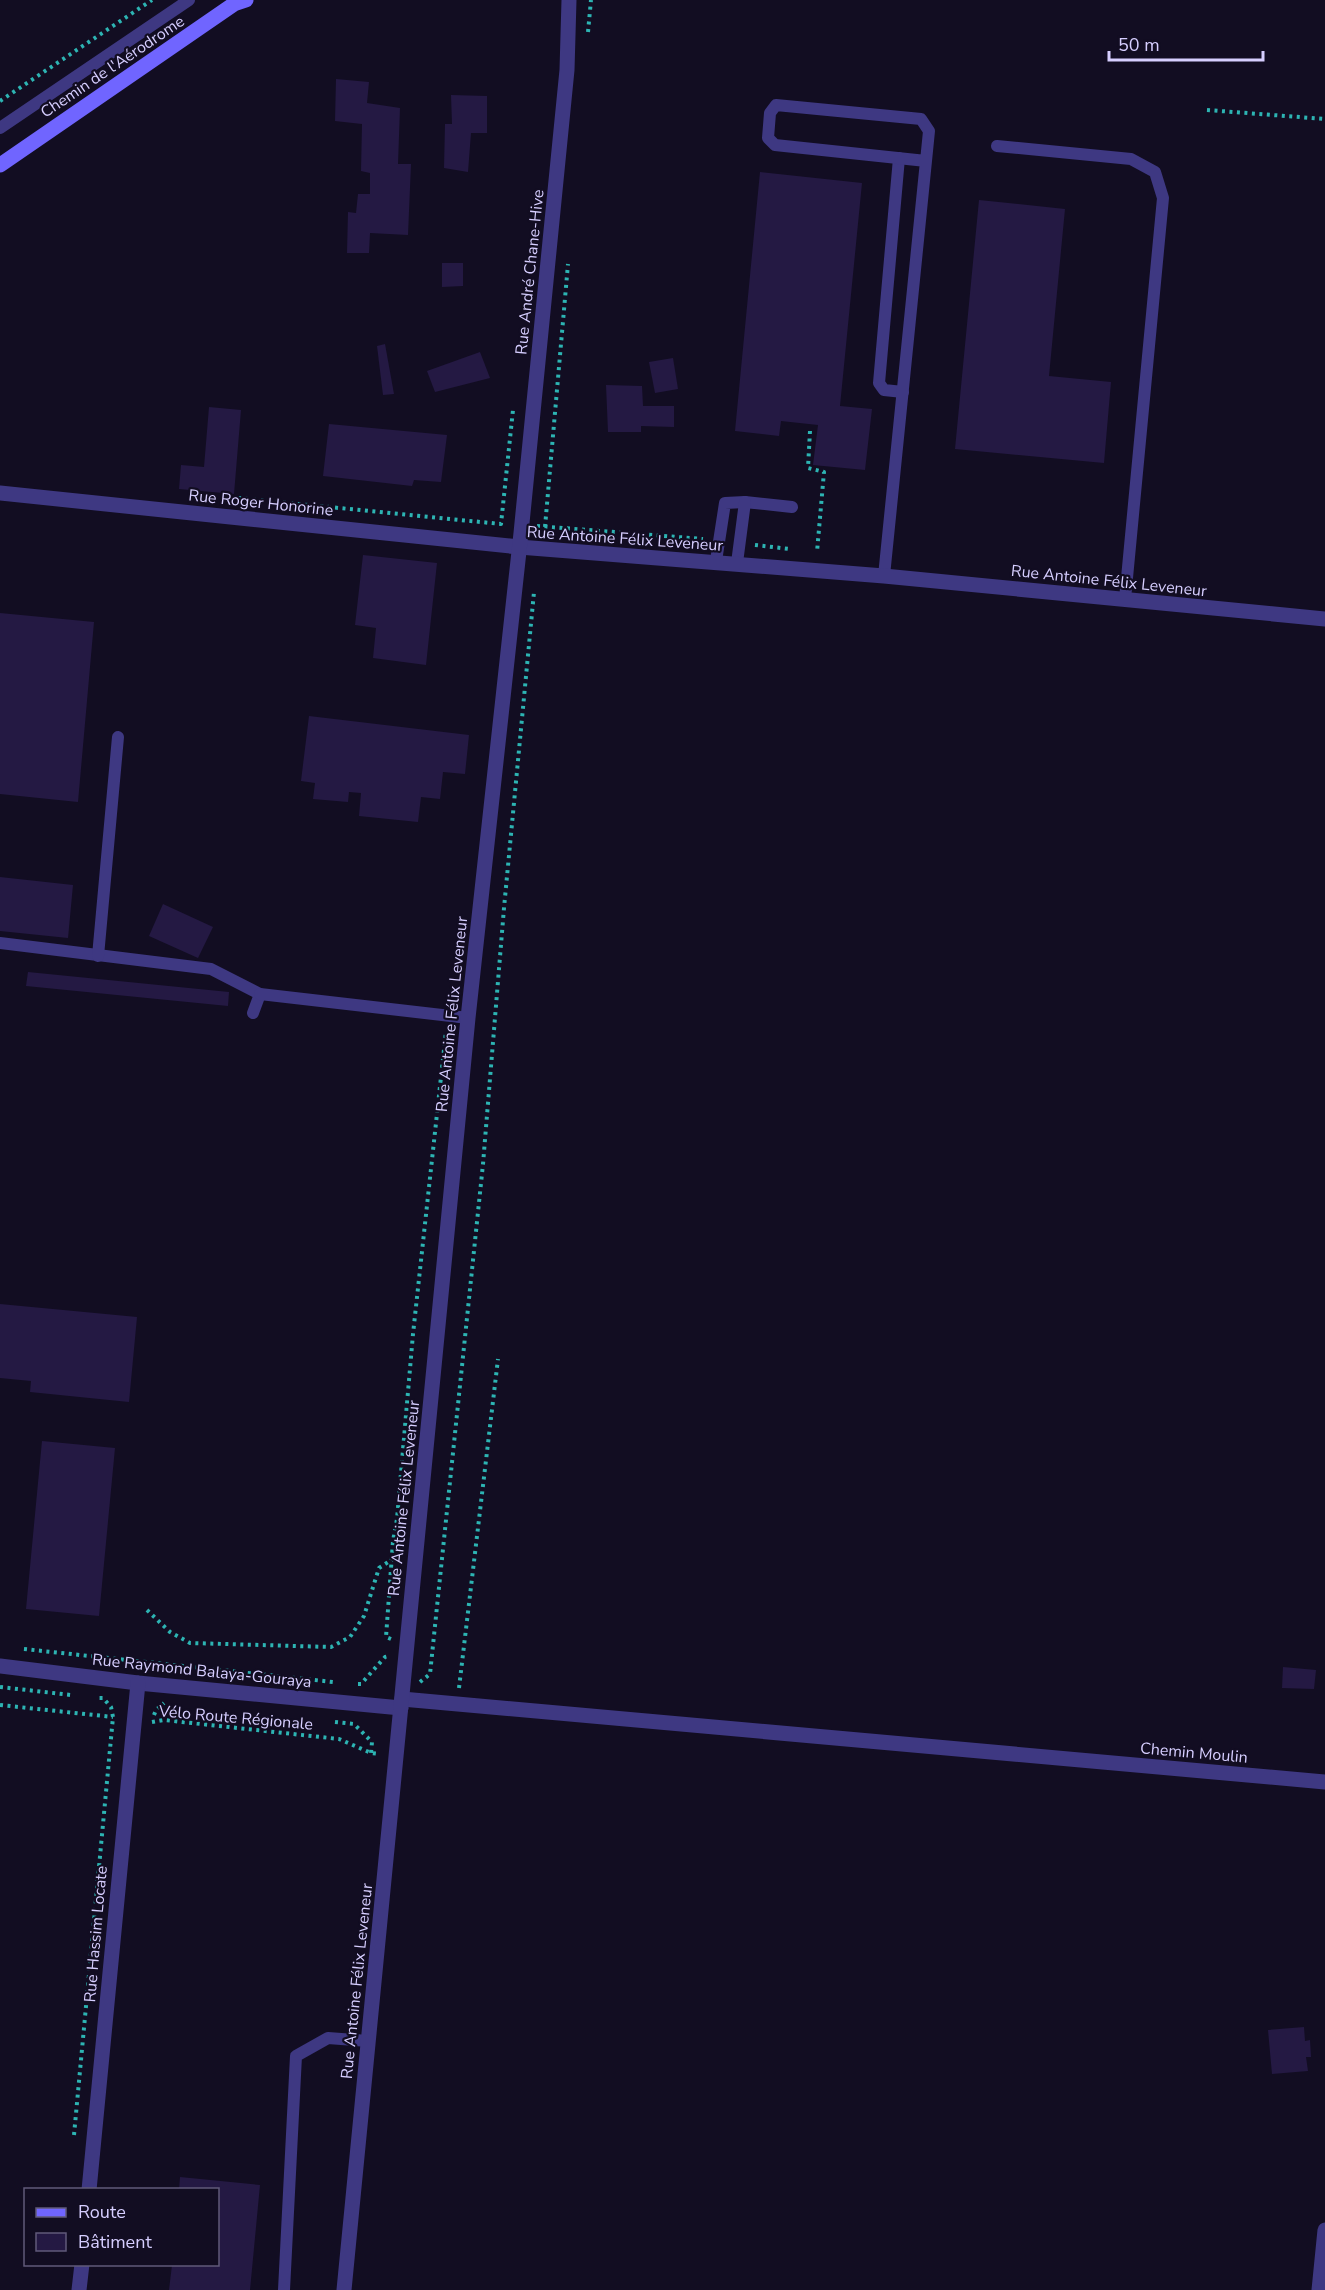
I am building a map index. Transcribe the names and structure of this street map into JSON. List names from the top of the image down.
{
  "streets": {
    "main road": ["Chemin de l'Aérodrome"],
    "street": [
      "Rue André Chane-Hive",
      "Rue Roger Honorine",
      "Rue Antoine Félix Leveneur",
      "Rue Raymond Balaya-Gouraya",
      "Chemin Moulin",
      "Rue Hassim Locate"
    ],
    "path": ["Vélo Route Régionale"]
  },
  "crossings": [
    ["Rue André Chane-Hive", "Rue Roger Honorine"],
    ["Rue André Chane-Hive", "Rue Antoine Félix Leveneur"],
    ["Rue Roger Honorine", "Rue Antoine Félix Leveneur"],
    ["Rue Antoine Félix Leveneur", "Rue Raymond Balaya-Gouraya"],
    ["Rue Antoine Félix Leveneur", "Vélo Route Régionale"],
    ["Rue Raymond Balaya-Gouraya", "Chemin Moulin"],
    ["Rue Raymond Balaya-Gouraya", "Rue Hassim Locate"],
    ["Vélo Route Régionale", "Rue Hassim Locate"]
  ],
  "legend": ["Route", "Bâtiment"],
  "scale_bar": "50 m"
}
